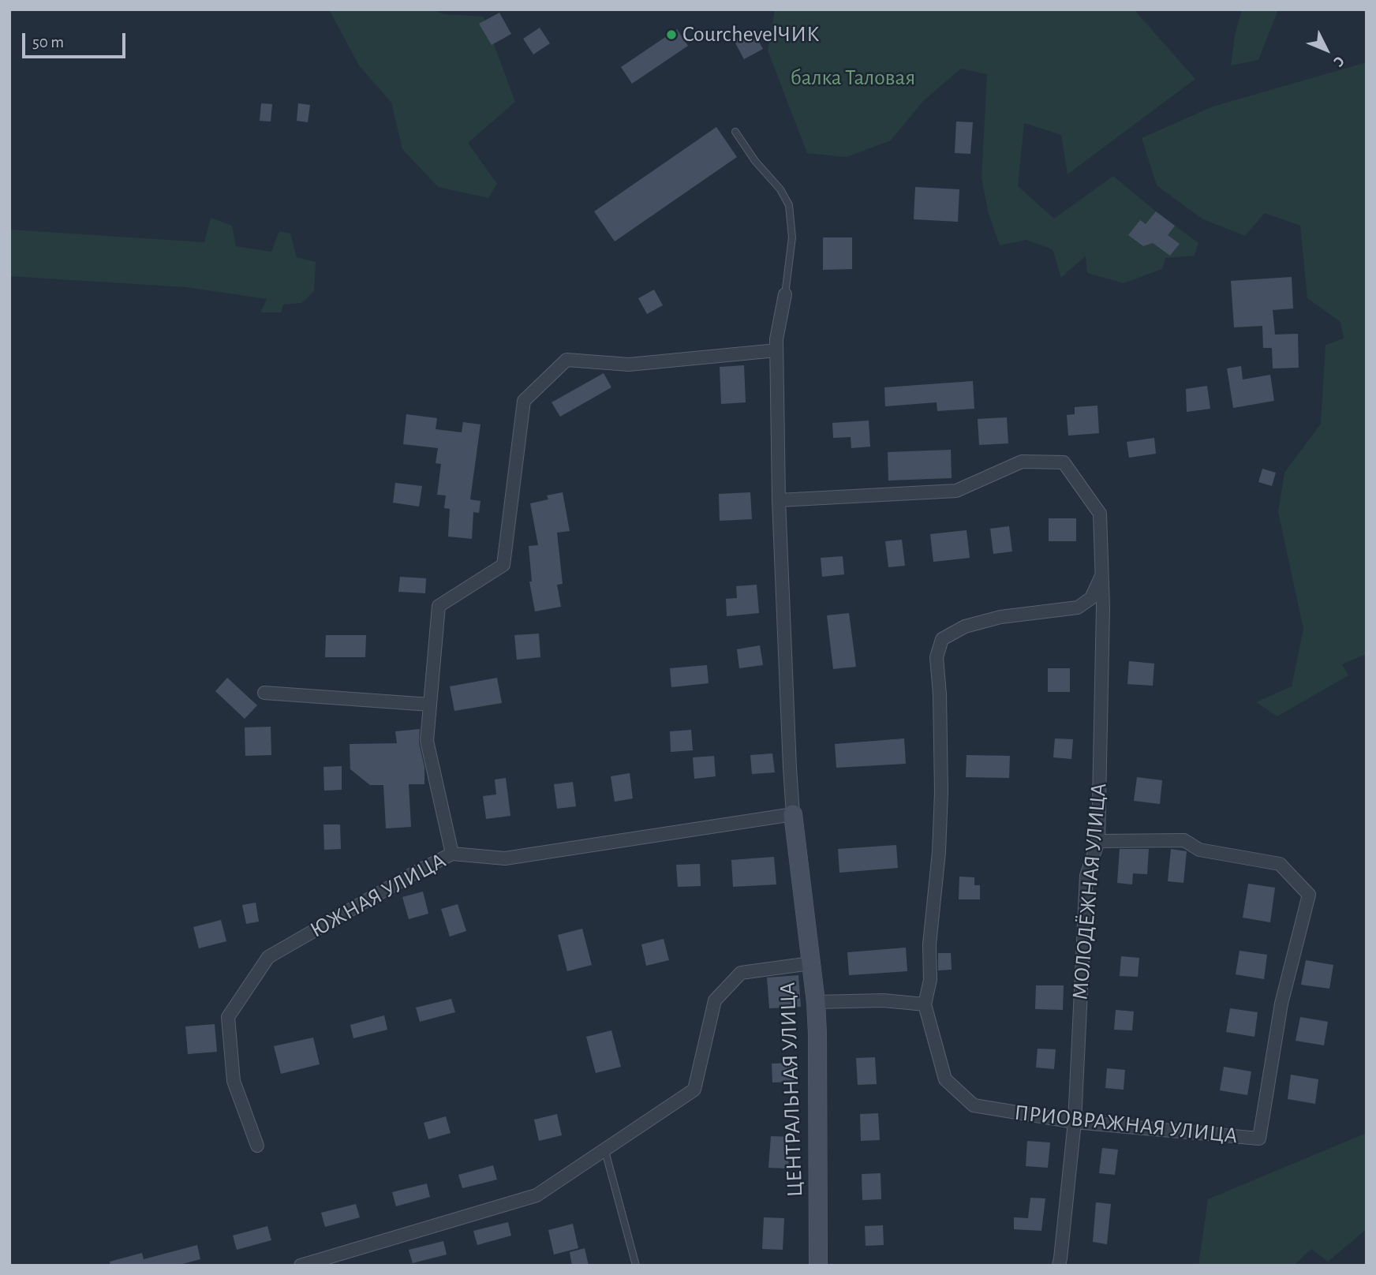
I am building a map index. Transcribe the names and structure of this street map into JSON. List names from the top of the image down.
{
  "streets": {
    "street": [
      "МОЛОДЁЖНАЯ УЛИЦА",
      "ЮЖНАЯ УЛИЦА",
      "ЦЕНТРАЛЬНАЯ УЛИЦА",
      "ПРИОВРАЖНАЯ УЛИЦА"
    ]
  },
  "crossings": [
    ["МОЛОДЁЖНАЯ УЛИЦА", "ПРИОВРАЖНАЯ УЛИЦА"],
    ["ЮЖНАЯ УЛИЦА", "ЦЕНТРАЛЬНАЯ УЛИЦА"]
  ],
  "parks": ["балка Таловая"],
  "places": ["CourсhevelЧИК"],
  "scale_bar": "50 m",
  "north": "bottom right"
}
